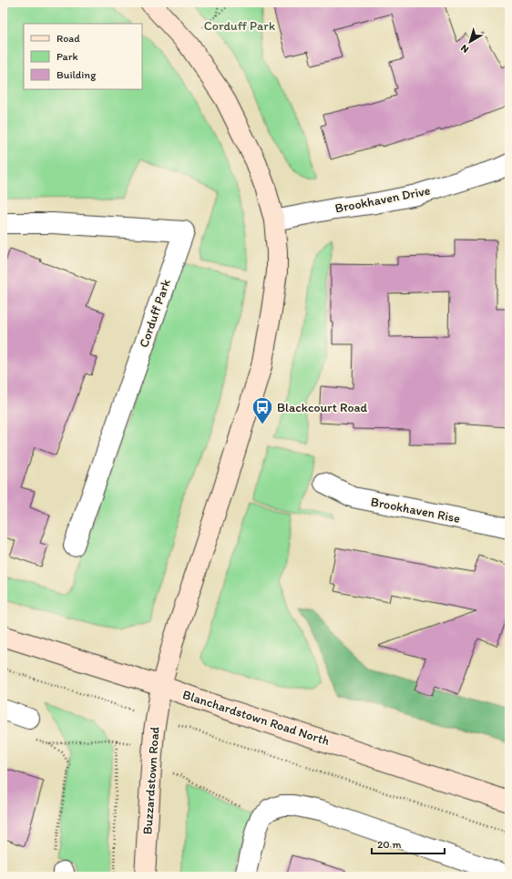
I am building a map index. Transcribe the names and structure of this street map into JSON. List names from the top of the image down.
{
  "streets": {
    "street": [
      "Brookhaven Drive",
      "Corduff Park",
      "Brookhaven Rise",
      "Blanchardstown Road North",
      "Buzzardstown Road"
    ]
  },
  "crossings": [
    ["Blanchardstown Road North", "Buzzardstown Road"]
  ],
  "parks": ["Corduff Park"],
  "places": {
    "bus stop": ["Blackcourt Road"]
  },
  "legend": ["Road", "Park", "Building"],
  "scale_bar": "20 m",
  "north": "bottom left"
}
